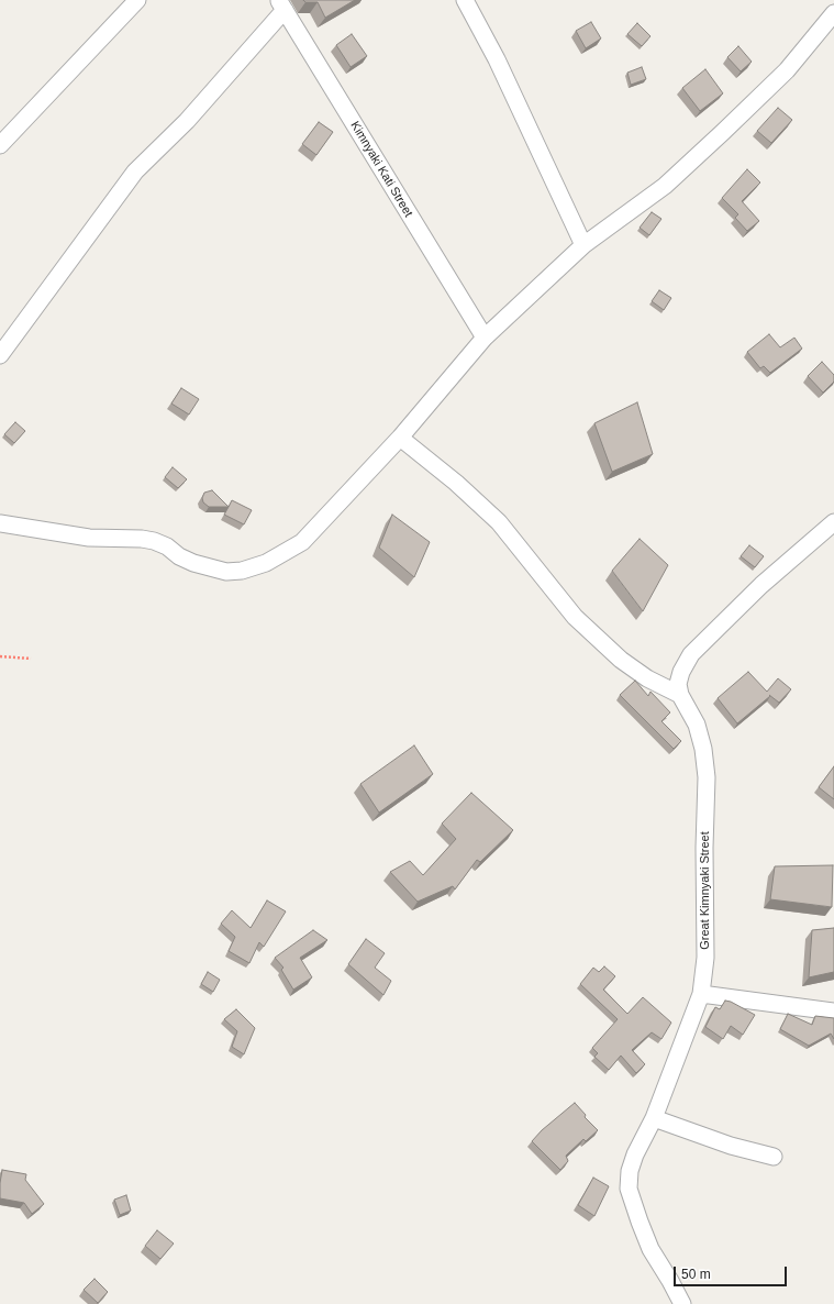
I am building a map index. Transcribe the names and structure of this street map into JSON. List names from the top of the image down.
{
  "streets": {
    "street": ["Kimnyaki Kati Street", "Great Kimnyaki Street"]
  },
  "scale_bar": "50 m"
}
